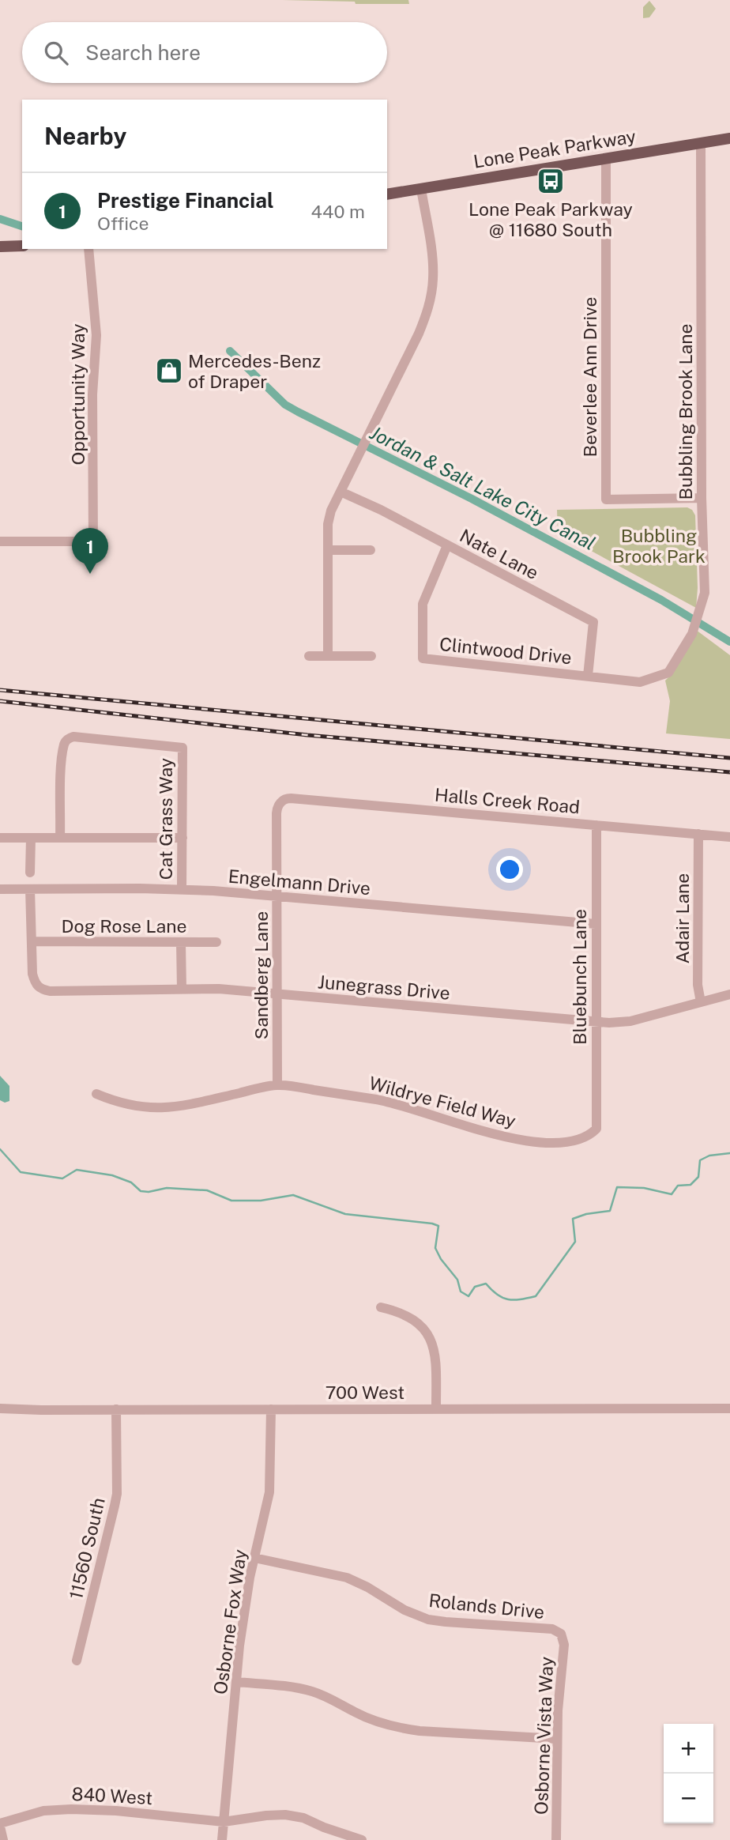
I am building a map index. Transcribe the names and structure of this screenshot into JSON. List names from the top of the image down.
{
  "streets": {
    "main road": ["Lone Peak Parkway"],
    "street": [
      "Beverlee Ann Drive",
      "Opportunity Way",
      "Bubbling Brook Lane",
      "Nate Lane",
      "Clintwood Drive",
      "Halls Creek Road",
      "Cat Grass Way",
      "Engelmann Drive",
      "Adair Lane",
      "Dog Rose Lane",
      "Sandberg Lane",
      "Bluebunch Lane",
      "Junegrass Drive",
      "Wildrye Field Way",
      "700 West",
      "11560 South",
      "Rolands Drive",
      "Osborne Fox Way",
      "Osborne Vista Way",
      "840 West"
    ]
  },
  "crossings": [
    ["Lone Peak Parkway", "Beverlee Ann Drive"],
    ["Lone Peak Parkway", "Bubbling Brook Lane"],
    ["Beverlee Ann Drive", "Bubbling Brook Lane"],
    ["Bubbling Brook Lane", "Clintwood Drive"],
    ["Nate Lane", "Clintwood Drive"],
    ["Halls Creek Road", "Adair Lane"],
    ["Halls Creek Road", "Sandberg Lane"],
    ["Halls Creek Road", "Bluebunch Lane"],
    ["Cat Grass Way", "Engelmann Drive"],
    ["Engelmann Drive", "Sandberg Lane"],
    ["Engelmann Drive", "Bluebunch Lane"],
    ["Adair Lane", "Junegrass Drive"],
    ["Dog Rose Lane", "Junegrass Drive"],
    ["Sandberg Lane", "Junegrass Drive"],
    ["Sandberg Lane", "Wildrye Field Way"],
    ["Bluebunch Lane", "Junegrass Drive"],
    ["Bluebunch Lane", "Wildrye Field Way"],
    ["700 West", "11560 South"],
    ["700 West", "Osborne Fox Way"],
    ["Rolands Drive", "Osborne Fox Way"],
    ["Rolands Drive", "Osborne Vista Way"],
    ["Osborne Fox Way", "840 West"]
  ],
  "water": ["Jordan & Salt Lake City Canal"],
  "parks": ["Bubbling Brook Park"],
  "places": {
    "bus stop": ["Lone Peak Parkway @ 11680 South"],
    "shop": ["Mercedes-Benz of Draper"]
  },
  "page": {
    "search": "Search here",
    "heading": "Nearby",
    "list": [
      {
        "mark": "1",
        "name": "Prestige Financial",
        "note": "Office",
        "value": "440 m"
      }
    ],
    "pins": "1",
    "map_buttons": ["+", "−"]
  }
}
